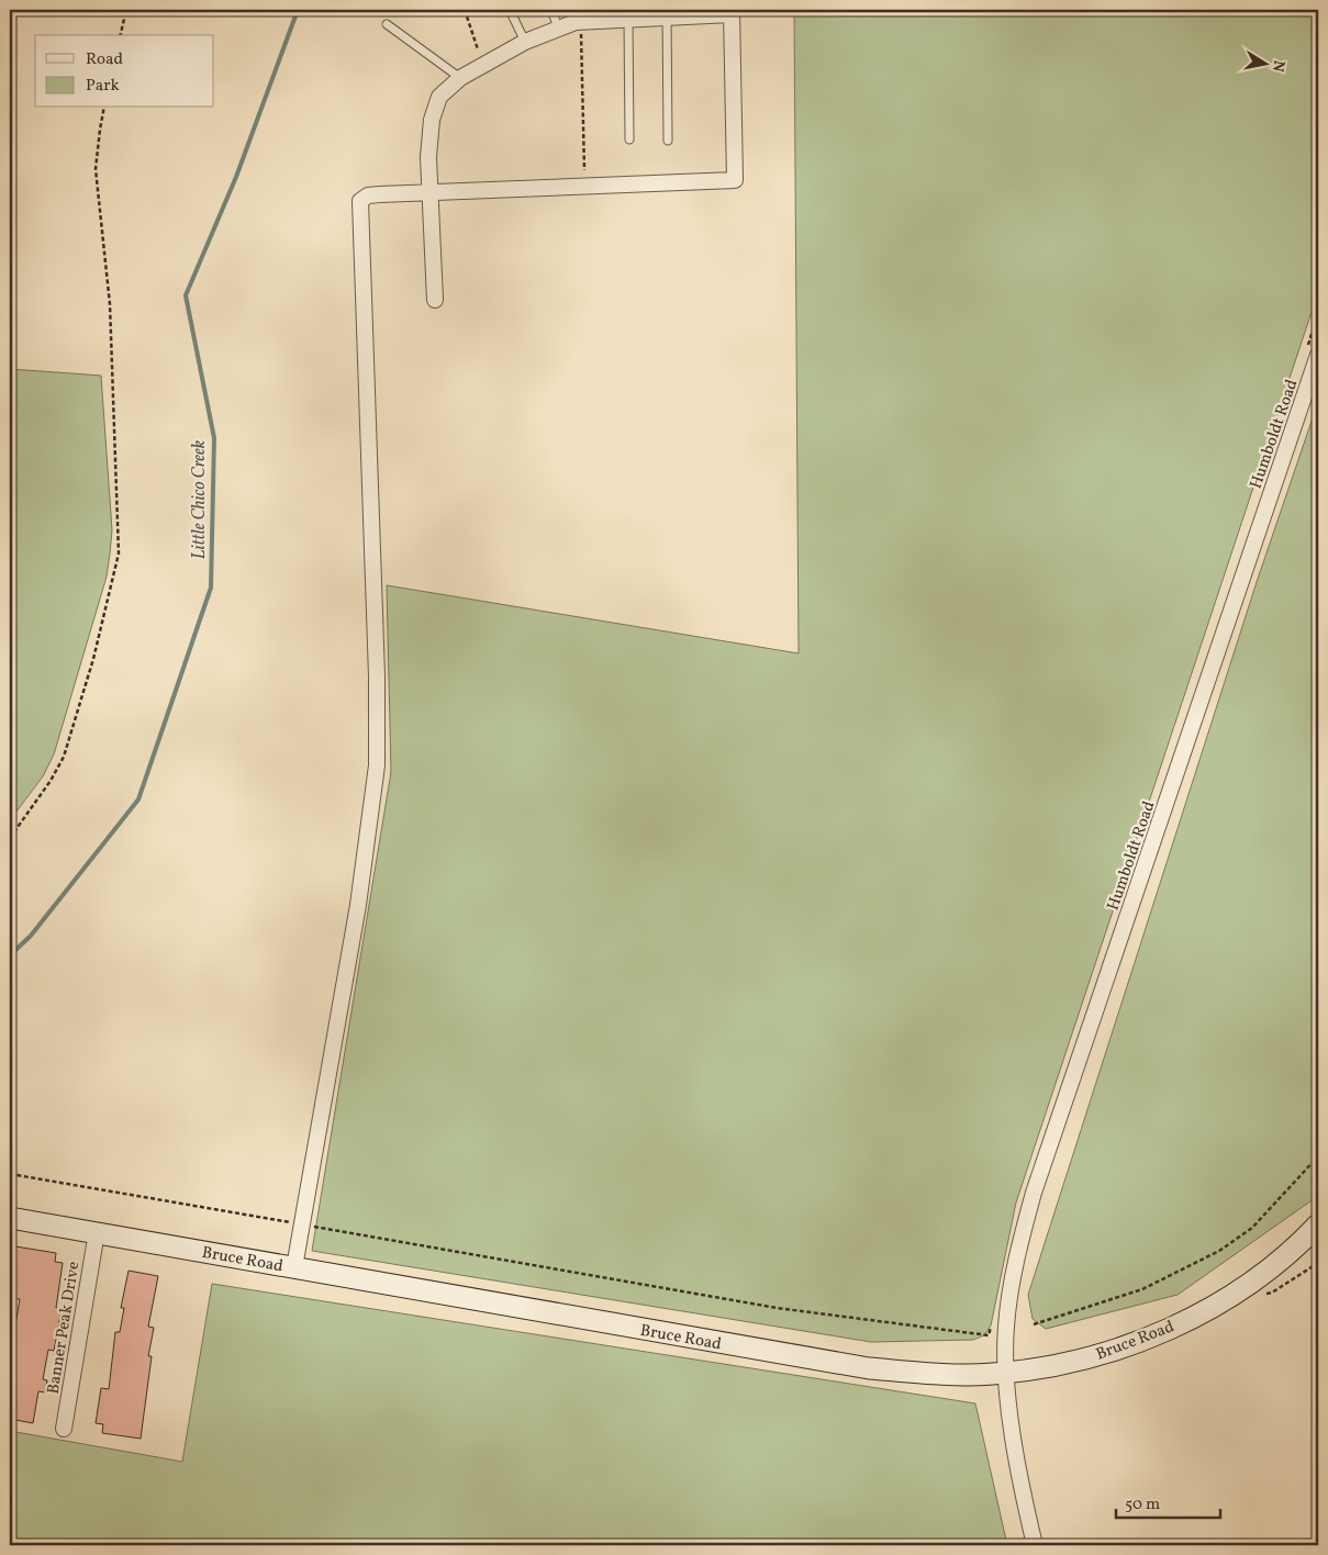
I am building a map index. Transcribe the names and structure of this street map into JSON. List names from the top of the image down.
{
  "streets": {
    "street": ["Humboldt Road", "Bruce Road", "Banner Peak Drive"]
  },
  "crossings": [
    ["Humboldt Road", "Bruce Road"],
    ["Bruce Road", "Banner Peak Drive"]
  ],
  "water": ["Little Chico Creek"],
  "legend": ["Road", "Park"],
  "scale_bar": "50 m",
  "north": "right"
}
